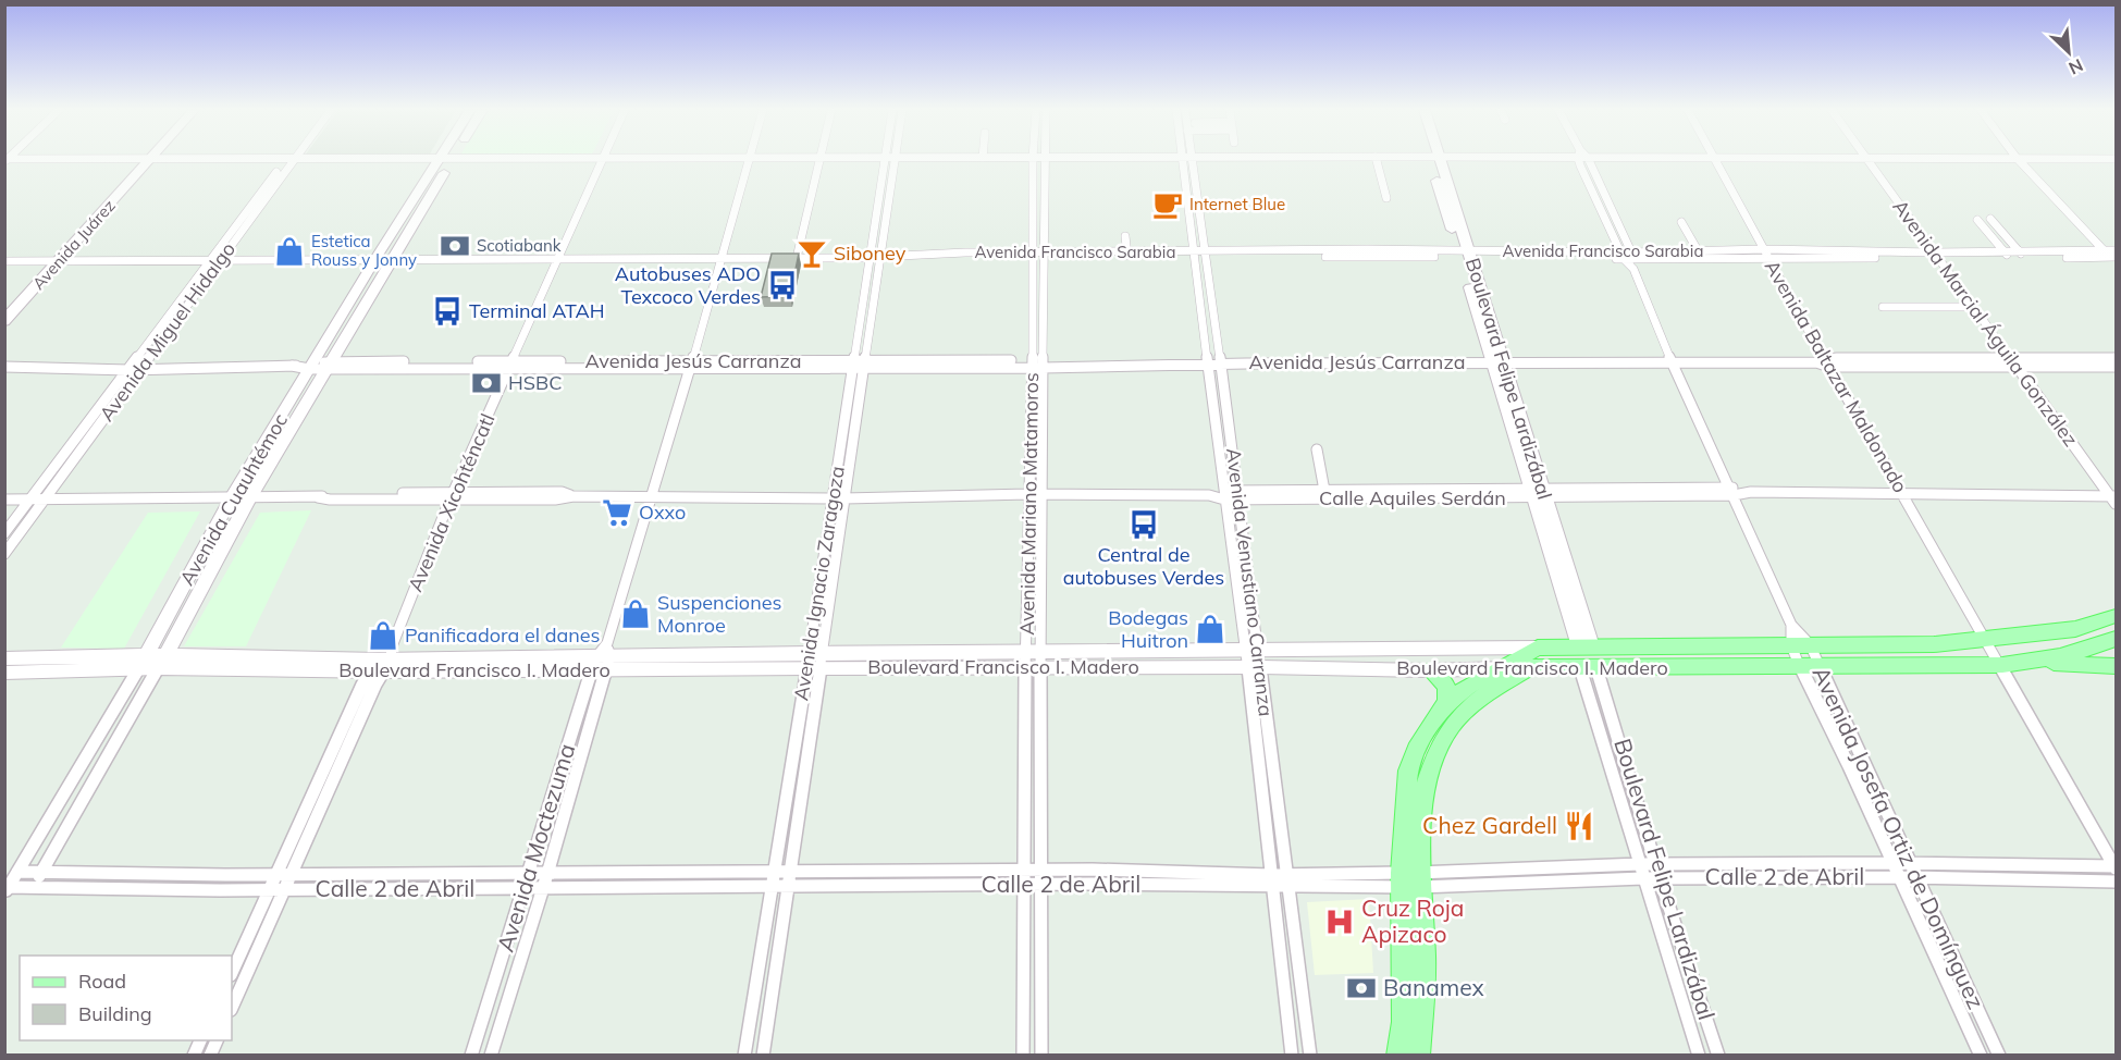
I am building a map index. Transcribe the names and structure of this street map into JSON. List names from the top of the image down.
{
  "streets": {
    "main road": [
      "Avenida Juárez",
      "Boulevard Felipe Lardizábal",
      "Avenida Cuauhtémoc",
      "Boulevard Francisco I. Madero"
    ],
    "street": [
      "Avenida Francisco Sarabia",
      "Avenida Marcial Águila González",
      "Avenida Miguel Hidalgo",
      "Avenida Jesús Carranza",
      "Avenida Baltazar Maldonado",
      "Calle Aquiles Serdán",
      "Avenida Xicohténcatl",
      "Avenida Mariano Matamoros",
      "Avenida Venustiano Carranza",
      "Avenida Ignacio Zaragoza",
      "Avenida Josefa Ortiz de Domínguez",
      "Avenida Moctezuma",
      "Calle 2 de Abril"
    ]
  },
  "crossings": [
    ["Avenida Juárez", "Avenida Francisco Sarabia"],
    ["Avenida Francisco Sarabia", "Avenida Marcial Águila González"],
    ["Avenida Francisco Sarabia", "Avenida Miguel Hidalgo"],
    ["Avenida Francisco Sarabia", "Avenida Baltazar Maldonado"],
    ["Avenida Francisco Sarabia", "Boulevard Felipe Lardizábal"],
    ["Avenida Francisco Sarabia", "Avenida Cuauhtémoc"],
    ["Avenida Francisco Sarabia", "Avenida Xicohténcatl"],
    ["Avenida Francisco Sarabia", "Avenida Mariano Matamoros"],
    ["Avenida Francisco Sarabia", "Avenida Venustiano Carranza"],
    ["Avenida Francisco Sarabia", "Avenida Ignacio Zaragoza"],
    ["Avenida Francisco Sarabia", "Avenida Josefa Ortiz de Domínguez"],
    ["Avenida Francisco Sarabia", "Avenida Moctezuma"],
    ["Avenida Marcial Águila González", "Avenida Jesús Carranza"],
    ["Avenida Marcial Águila González", "Calle Aquiles Serdán"],
    ["Avenida Miguel Hidalgo", "Avenida Jesús Carranza"],
    ["Avenida Miguel Hidalgo", "Calle Aquiles Serdán"],
    ["Avenida Jesús Carranza", "Avenida Baltazar Maldonado"],
    ["Avenida Jesús Carranza", "Boulevard Felipe Lardizábal"],
    ["Avenida Jesús Carranza", "Avenida Cuauhtémoc"],
    ["Avenida Jesús Carranza", "Avenida Xicohténcatl"],
    ["Avenida Jesús Carranza", "Avenida Mariano Matamoros"],
    ["Avenida Jesús Carranza", "Avenida Venustiano Carranza"],
    ["Avenida Jesús Carranza", "Avenida Ignacio Zaragoza"],
    ["Avenida Jesús Carranza", "Avenida Josefa Ortiz de Domínguez"],
    ["Avenida Jesús Carranza", "Avenida Moctezuma"],
    ["Avenida Baltazar Maldonado", "Calle Aquiles Serdán"],
    ["Avenida Baltazar Maldonado", "Boulevard Francisco I. Madero"],
    ["Boulevard Felipe Lardizábal", "Calle Aquiles Serdán"],
    ["Boulevard Felipe Lardizábal", "Boulevard Francisco I. Madero"],
    ["Boulevard Felipe Lardizábal", "Calle 2 de Abril"],
    ["Calle Aquiles Serdán", "Avenida Cuauhtémoc"],
    ["Calle Aquiles Serdán", "Avenida Xicohténcatl"],
    ["Calle Aquiles Serdán", "Avenida Mariano Matamoros"],
    ["Calle Aquiles Serdán", "Avenida Venustiano Carranza"],
    ["Calle Aquiles Serdán", "Avenida Ignacio Zaragoza"],
    ["Calle Aquiles Serdán", "Avenida Josefa Ortiz de Domínguez"],
    ["Calle Aquiles Serdán", "Avenida Moctezuma"],
    ["Avenida Cuauhtémoc", "Boulevard Francisco I. Madero"],
    ["Avenida Cuauhtémoc", "Calle 2 de Abril"],
    ["Avenida Xicohténcatl", "Boulevard Francisco I. Madero"],
    ["Avenida Xicohténcatl", "Calle 2 de Abril"],
    ["Avenida Mariano Matamoros", "Boulevard Francisco I. Madero"],
    ["Avenida Mariano Matamoros", "Calle 2 de Abril"],
    ["Avenida Venustiano Carranza", "Boulevard Francisco I. Madero"],
    ["Avenida Venustiano Carranza", "Calle 2 de Abril"],
    ["Avenida Ignacio Zaragoza", "Boulevard Francisco I. Madero"],
    ["Avenida Ignacio Zaragoza", "Calle 2 de Abril"],
    ["Boulevard Francisco I. Madero", "Avenida Josefa Ortiz de Domínguez"],
    ["Boulevard Francisco I. Madero", "Avenida Moctezuma"],
    ["Avenida Josefa Ortiz de Domínguez", "Calle 2 de Abril"],
    ["Avenida Moctezuma", "Calle 2 de Abril"]
  ],
  "places": {
    "cafe": ["Internet Blue"],
    "bank": ["Scotiabank", "HSBC", "Banamex"],
    "shop": [
      "Estetica Rouss y Jonny",
      "Suspenciones Monroe",
      "Bodegas Huitron",
      "Panificadora el danes"
    ],
    "bar": ["Siboney"],
    "bus stop": ["Autobuses ADO Texcoco Verdes", "Terminal ATAH", "Central de autobuses Verdes"],
    "supermarket": ["Oxxo"],
    "restaurant": ["Chez Gardell"],
    "hospital": ["Cruz Roja Apizaco"]
  },
  "legend": ["Road", "Building"],
  "north": "bottom right"
}
